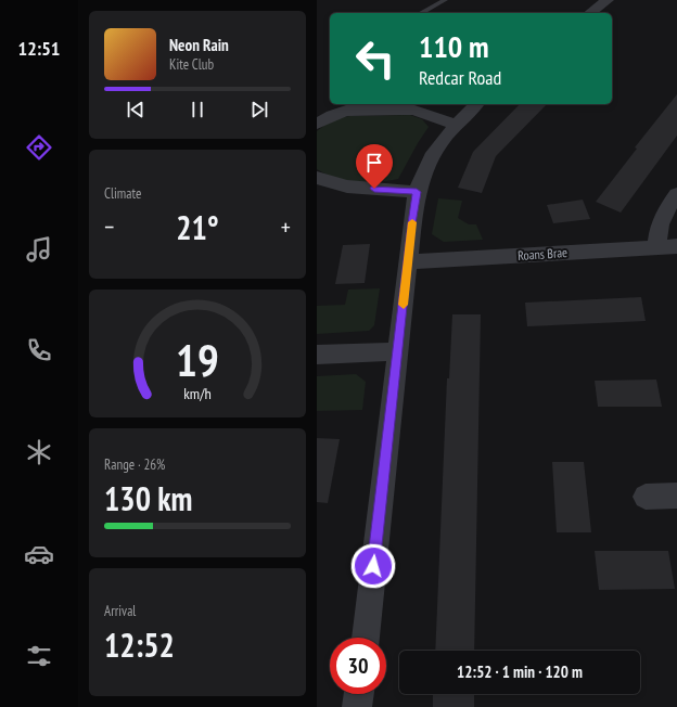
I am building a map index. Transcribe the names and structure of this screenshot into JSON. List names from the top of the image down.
{
  "streets": {
    "street": ["Roans Brae"]
  },
  "page": {
    "tabs": "12:51",
    "turn": ["110 m", "Redcar Road"],
    "song": ["Neon Rain", "Kite Club"],
    "tile": [
      "Climate",
      ["Range · 26%", "130 km"],
      ["Arrival", "12:52"]
    ],
    "heat": ["−", "21°", "+"],
    "limit": "30",
    "trip": "12:52 · 1 min · 120 m",
    "gauge": ["19", "km/h"]
  }
}
